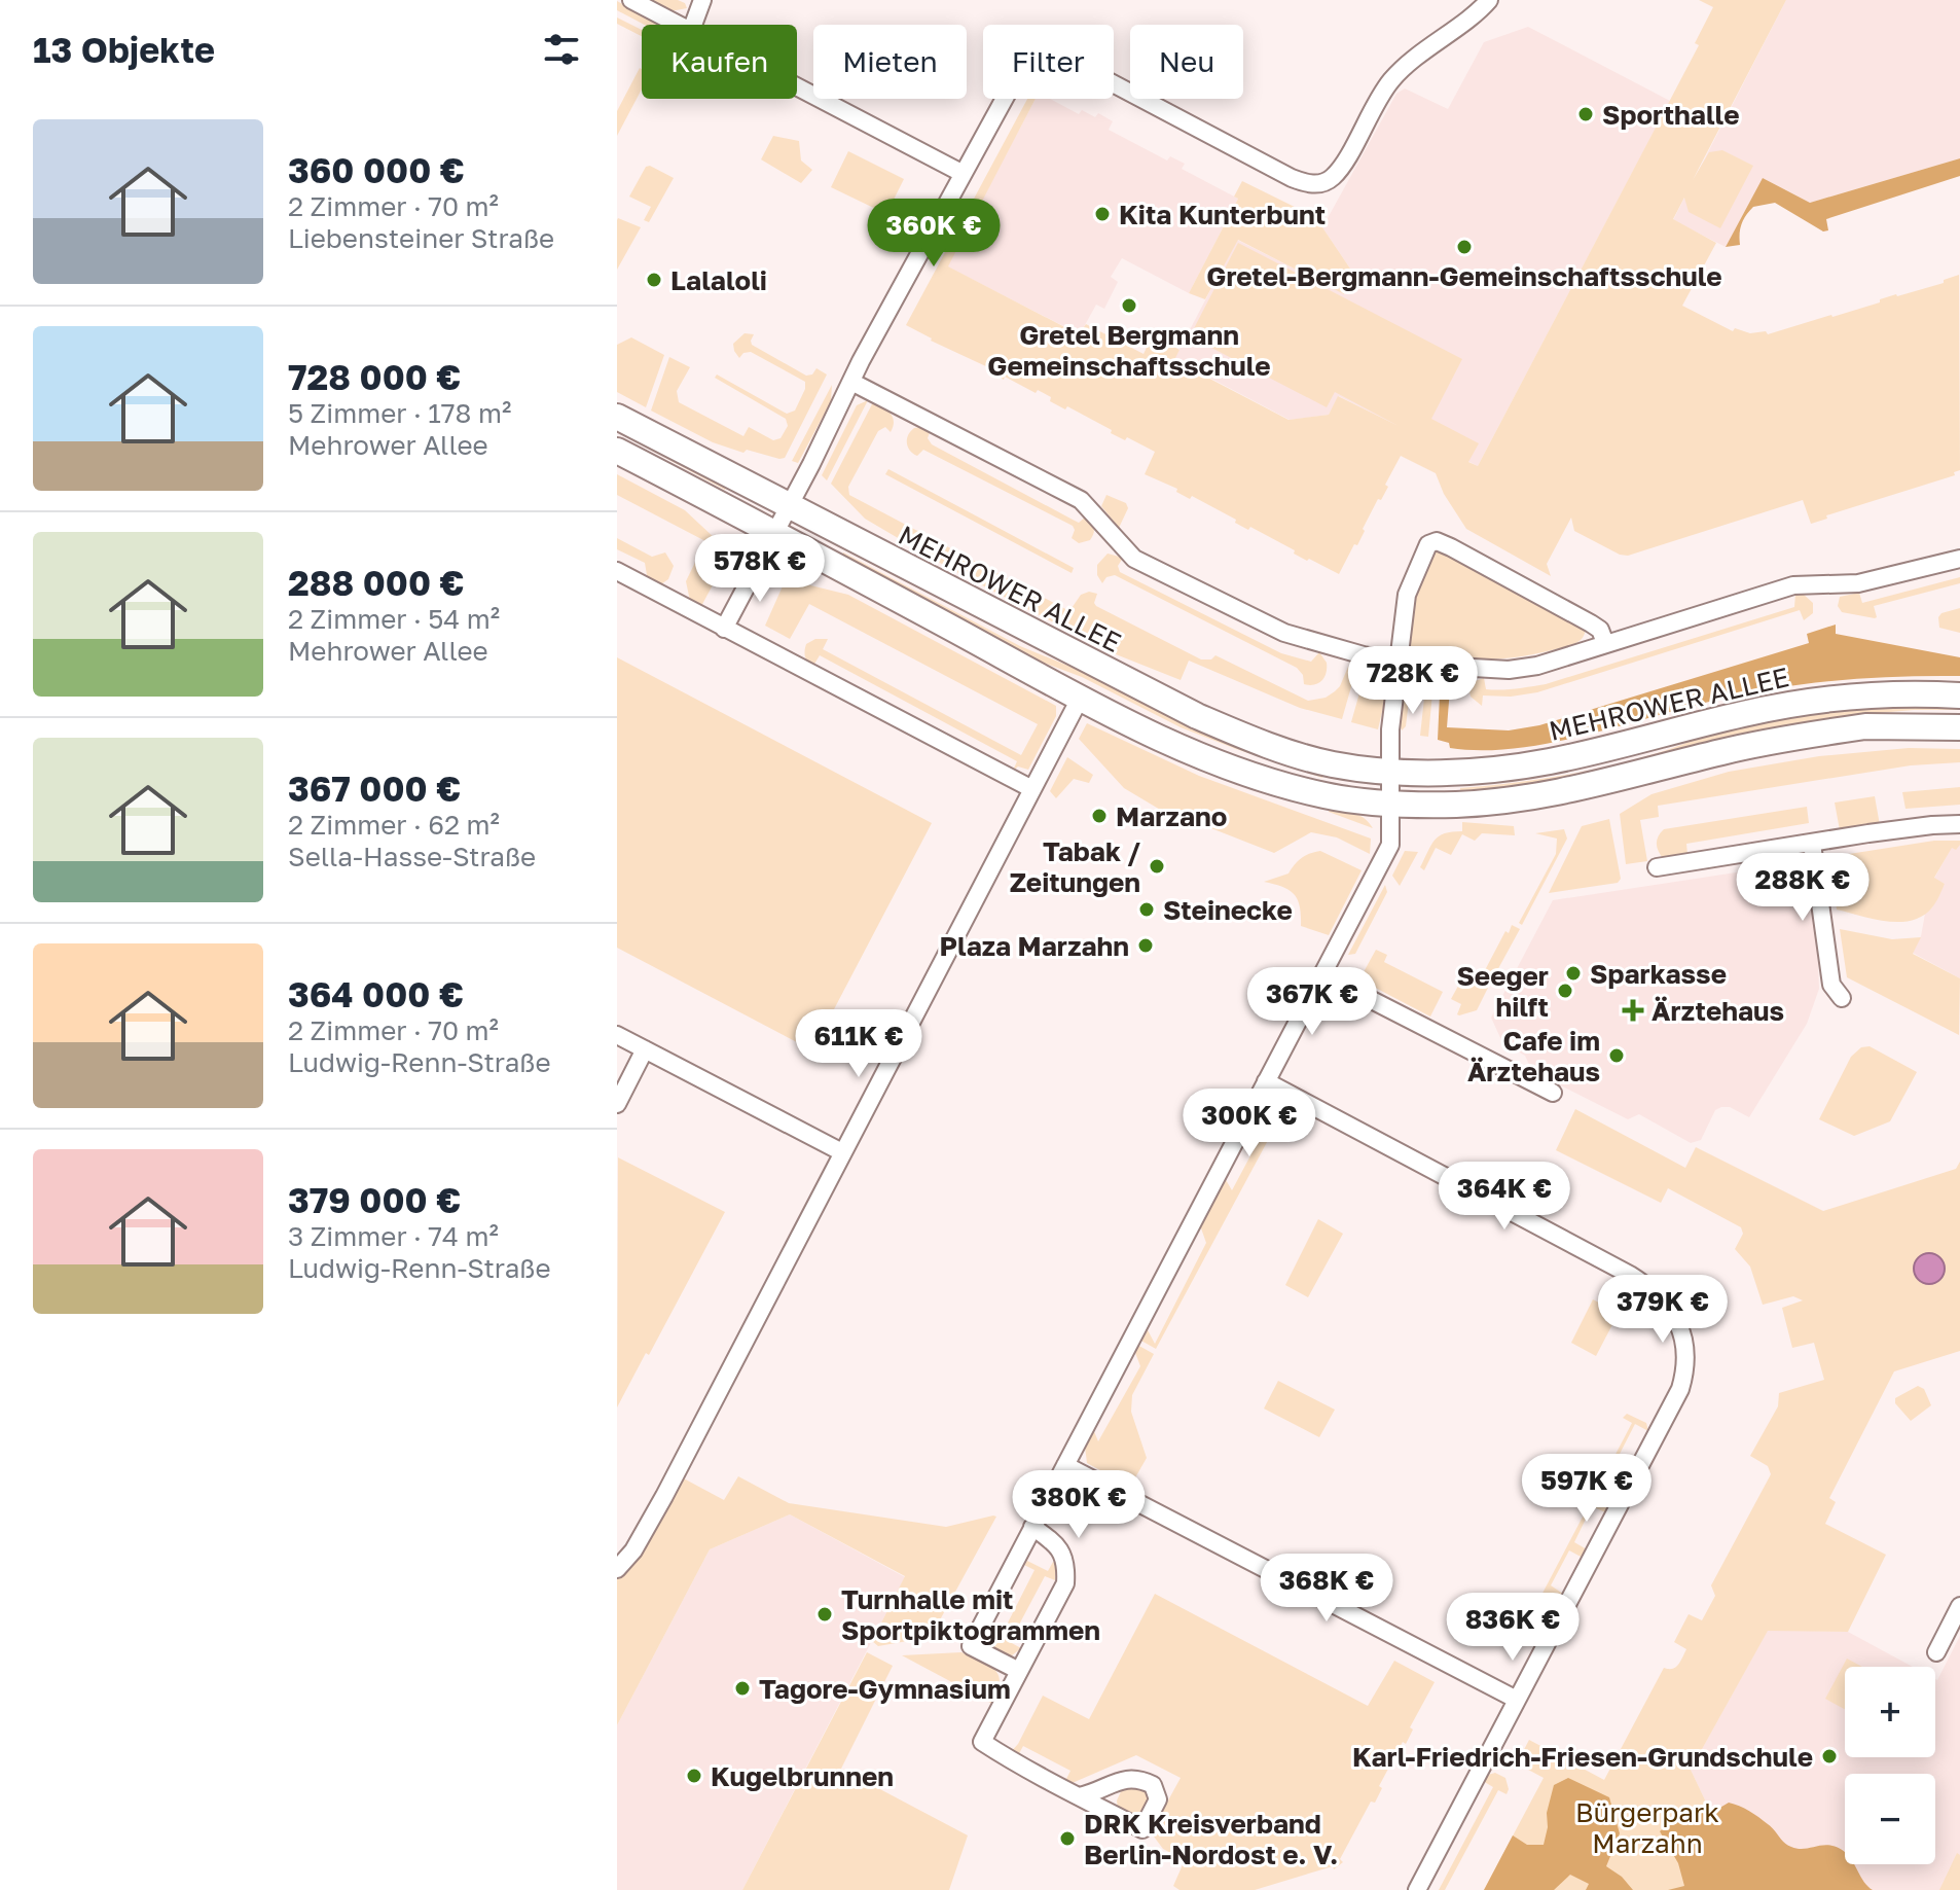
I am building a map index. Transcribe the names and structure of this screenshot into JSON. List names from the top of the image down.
{
  "streets": {
    "main road": ["MEHROWER ALLEE"]
  },
  "parks": ["Bürgerpark Marzahn"],
  "places": {
    "other": [
      "Sporthalle",
      "Kita Kunterbunt",
      "Gretel-Bergmann-Gemeinschaftsschule",
      "Lalaloli",
      "Gretel Bergmann Gemeinschaftsschule",
      "Marzano",
      "Tabak / Zeitungen",
      "Steinecke",
      "Plaza Marzahn",
      "Sparkasse",
      "Seeger hilft",
      "Cafe im Ärztehaus",
      "Turnhalle mit Sportpiktogrammen",
      "Tagore-Gymnasium",
      "Karl-Friedrich-Friesen-Grundschule",
      "Kugelbrunnen",
      "DRK Kreisverband Berlin-Nordost e. V."
    ],
    "health": ["Ärztehaus"]
  },
  "page": {
    "heading": "13 Objekte",
    "chip": [
      "Kaufen",
      "Mieten",
      "Filter",
      "Neu"
    ],
    "list": [
      {
        "name": "360 000 €",
        "note": "2 Zimmer · 70 m² · Liebensteiner Straße"
      },
      {
        "name": "728 000 €",
        "note": "5 Zimmer · 178 m² · Mehrower Allee"
      },
      {
        "name": "288 000 €",
        "note": "2 Zimmer · 54 m² · Mehrower Allee"
      },
      {
        "name": "367 000 €",
        "note": "2 Zimmer · 62 m² · Sella-Hasse-Straße"
      },
      {
        "name": "364 000 €",
        "note": "2 Zimmer · 70 m² · Ludwig-Renn-Straße"
      },
      {
        "name": "379 000 €",
        "note": "3 Zimmer · 74 m² · Ludwig-Renn-Straße"
      }
    ],
    "price": [
      "360K €",
      "578K €",
      "728K €",
      "288K €",
      "367K €",
      "611K €",
      "300K €",
      "364K €",
      "379K €",
      "597K €",
      "380K €",
      "368K €",
      "836K €"
    ],
    "map_buttons": ["+", "−"]
  }
}
